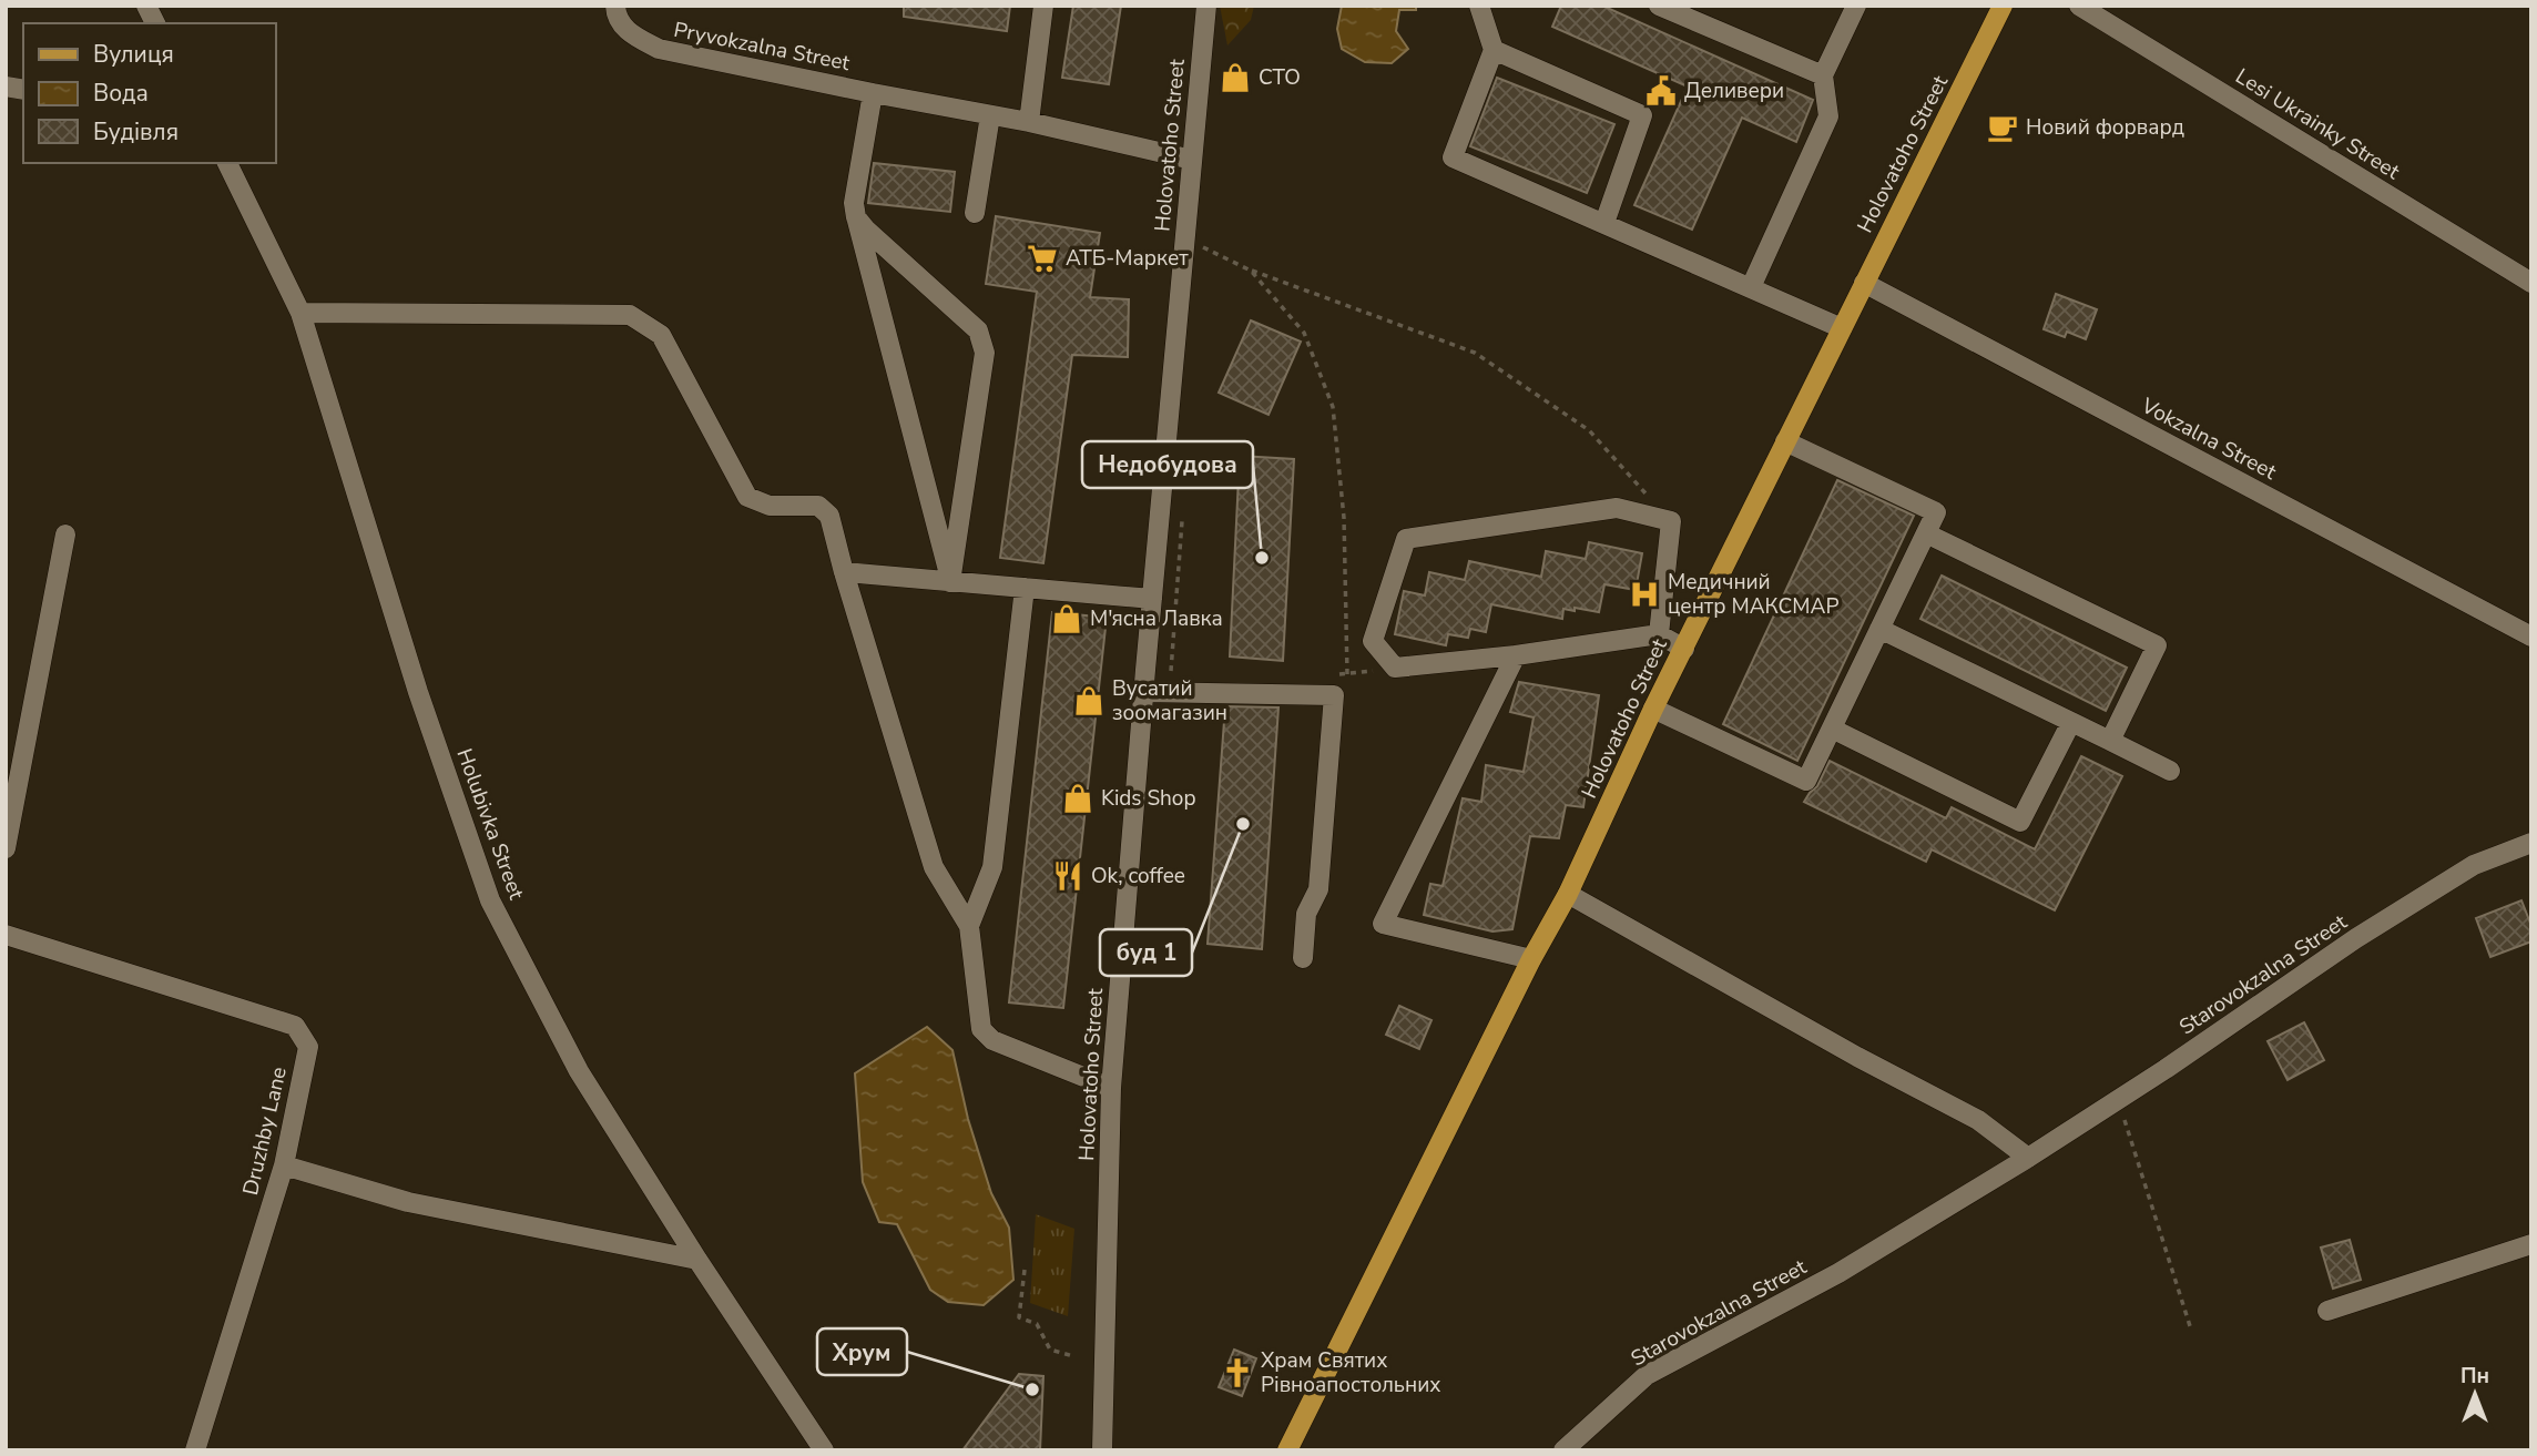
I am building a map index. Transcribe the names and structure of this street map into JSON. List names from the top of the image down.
{
  "streets": {
    "main road": ["Holovatoho Street"],
    "street": [
      "Pryvokzalna Street",
      "Lesi Ukrainky Street",
      "Vokzalna Street",
      "Holubivka Street",
      "Starovokzalna Street",
      "Druzhby Lane"
    ]
  },
  "crossings": [
    ["Pryvokzalna Street", "Holovatoho Street"],
    ["Holovatoho Street", "Vokzalna Street"]
  ],
  "places": {
    "shop": [
      "СТО",
      "М'ясна Лавка",
      "Вусатий зоомагазин",
      "Kids Shop"
    ],
    "public building": ["Деливери"],
    "cafe": ["Новий форвард"],
    "supermarket": ["АТБ-Маркет"],
    "other": ["Недобудова", "буд 1", "Хрум"],
    "hospital": ["Медичний центр МАКСМАР"],
    "restaurant": ["Ok, coffee"],
    "church": ["Храм Святих Рівноапостольних"]
  },
  "legend": ["Вулиця", "Вода", "Будівля"],
  "north": "top"
}
